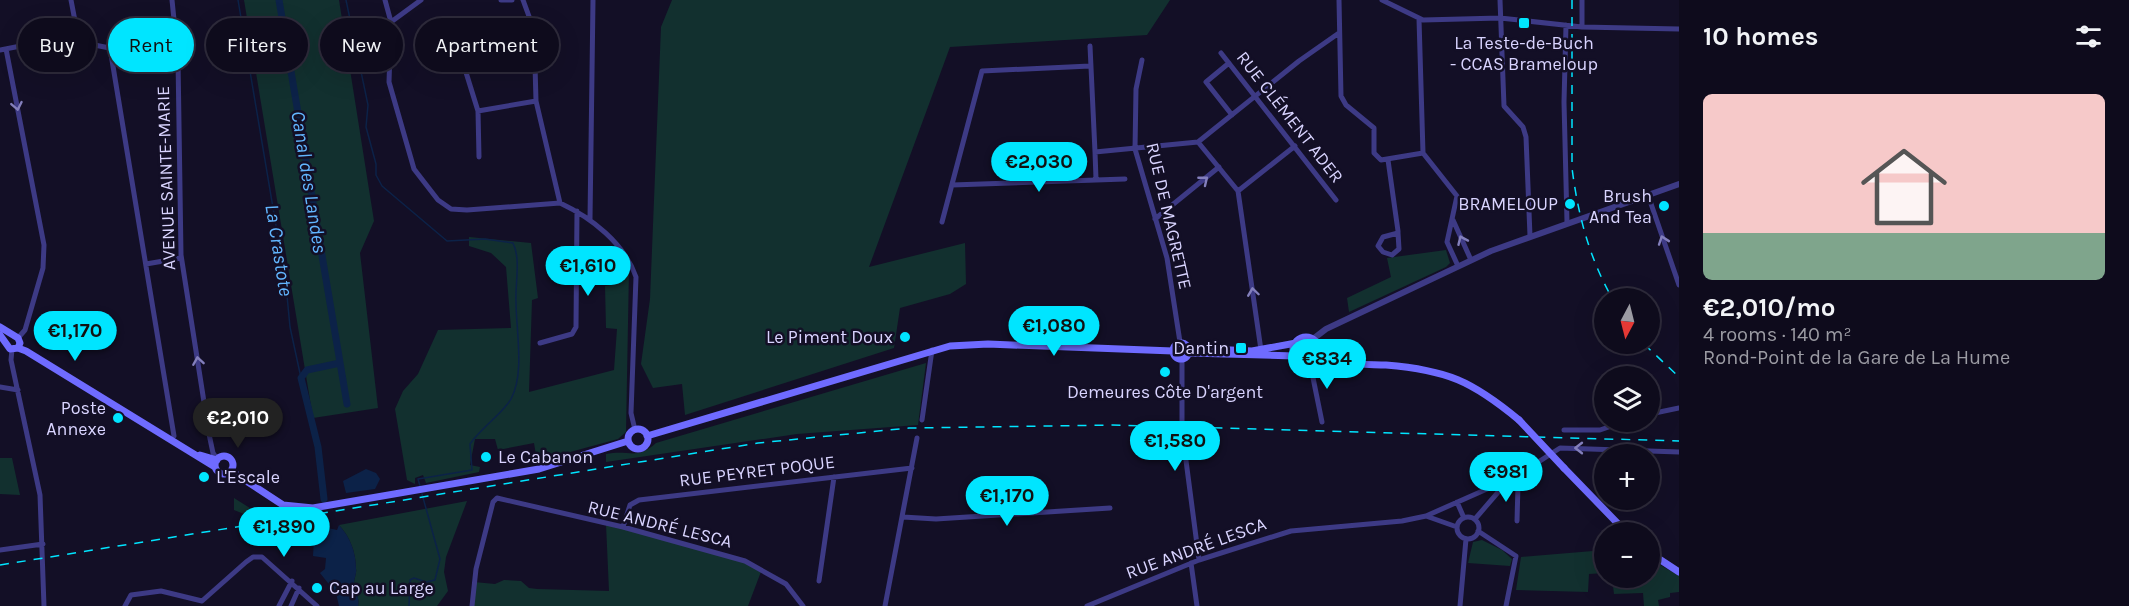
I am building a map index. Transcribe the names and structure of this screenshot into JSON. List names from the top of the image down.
{
  "streets": {
    "street": [
      "RUE CLÉMENT ADER",
      "AVENUE SAINTE-MARIE",
      "RUE DE MAGRETTE",
      "RUE PEYRET POQUE",
      "RUE ANDRÉ LESCA"
    ]
  },
  "crossings": [
    ["RUE PEYRET POQUE", "RUE ANDRÉ LESCA"]
  ],
  "water": ["Canal des Landes", "La Crastote"],
  "places": {
    "transit": ["La Teste-de-Buch - CCAS Brameloup", "Dantin"],
    "other": [
      "BRAMELOUP",
      "Brush And Tea",
      "Le Piment Doux",
      "Demeures Côte D'argent",
      "Poste Annexe",
      "Le Cabanon",
      "L'Escale",
      "Cap au Large"
    ]
  },
  "north": "bottom",
  "page": {
    "heading": "10 homes",
    "chip": [
      "Buy",
      "Rent",
      "Filters",
      "New",
      "Apartment"
    ],
    "list": [
      {
        "name": "€2,010/mo",
        "note": "4 rooms · 140 m² · Rond-Point de la Gare de La Hume"
      }
    ],
    "price": [
      "€2,030",
      "€1,610",
      "€1,080",
      "€1,170",
      "€834",
      "€2,010",
      "€1,580",
      "€981",
      "€1,170",
      "€1,890"
    ],
    "map_buttons": ["+", "−"]
  }
}
